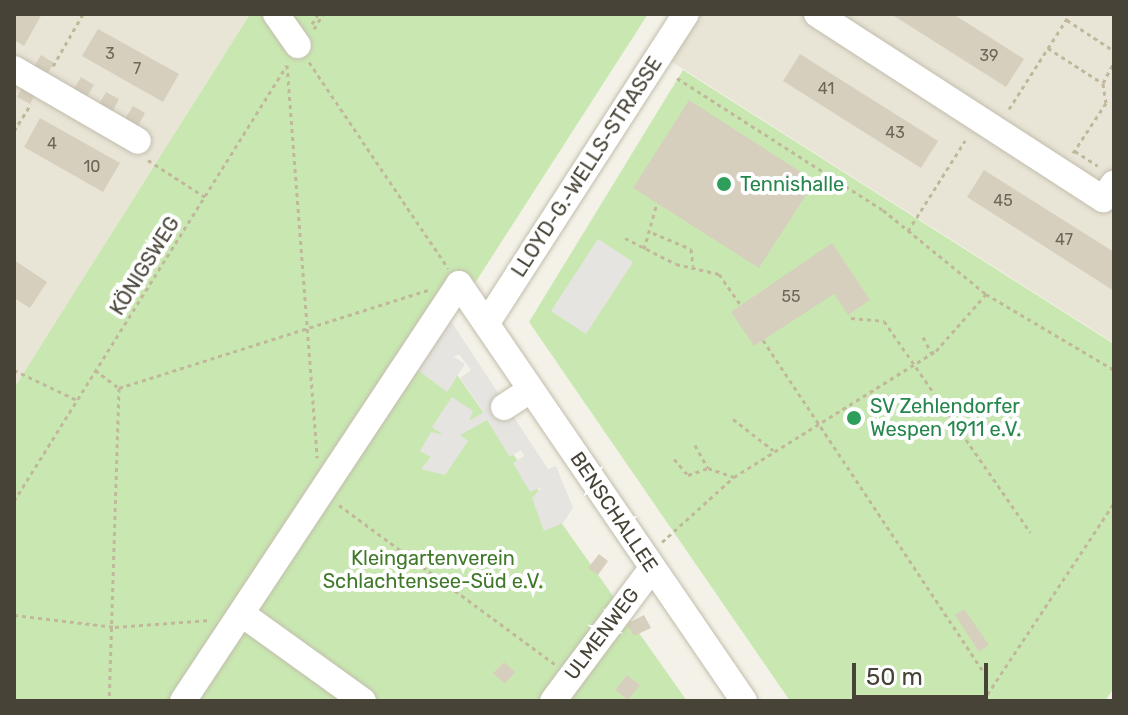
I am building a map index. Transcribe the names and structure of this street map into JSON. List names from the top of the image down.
{
  "streets": {
    "street": ["LLOYD-G.-WELLS-STRASSE", "BENSCHALLEE", "ULMENWEG"],
    "path": ["KÖNIGSWEG"]
  },
  "crossings": [
    ["LLOYD-G.-WELLS-STRASSE", "BENSCHALLEE"],
    ["BENSCHALLEE", "ULMENWEG"]
  ],
  "parks": ["Kleingartenverein Schlachtensee-Süd e.V."],
  "places": ["Tennishalle", "SV Zehlendorfer Wespen 1911 e.V."],
  "house_numbers": [
    "3",
    "39",
    "7",
    "41",
    "43",
    "4",
    "10",
    "45",
    "47",
    "55"
  ],
  "scale_bar": "50 m"
}
